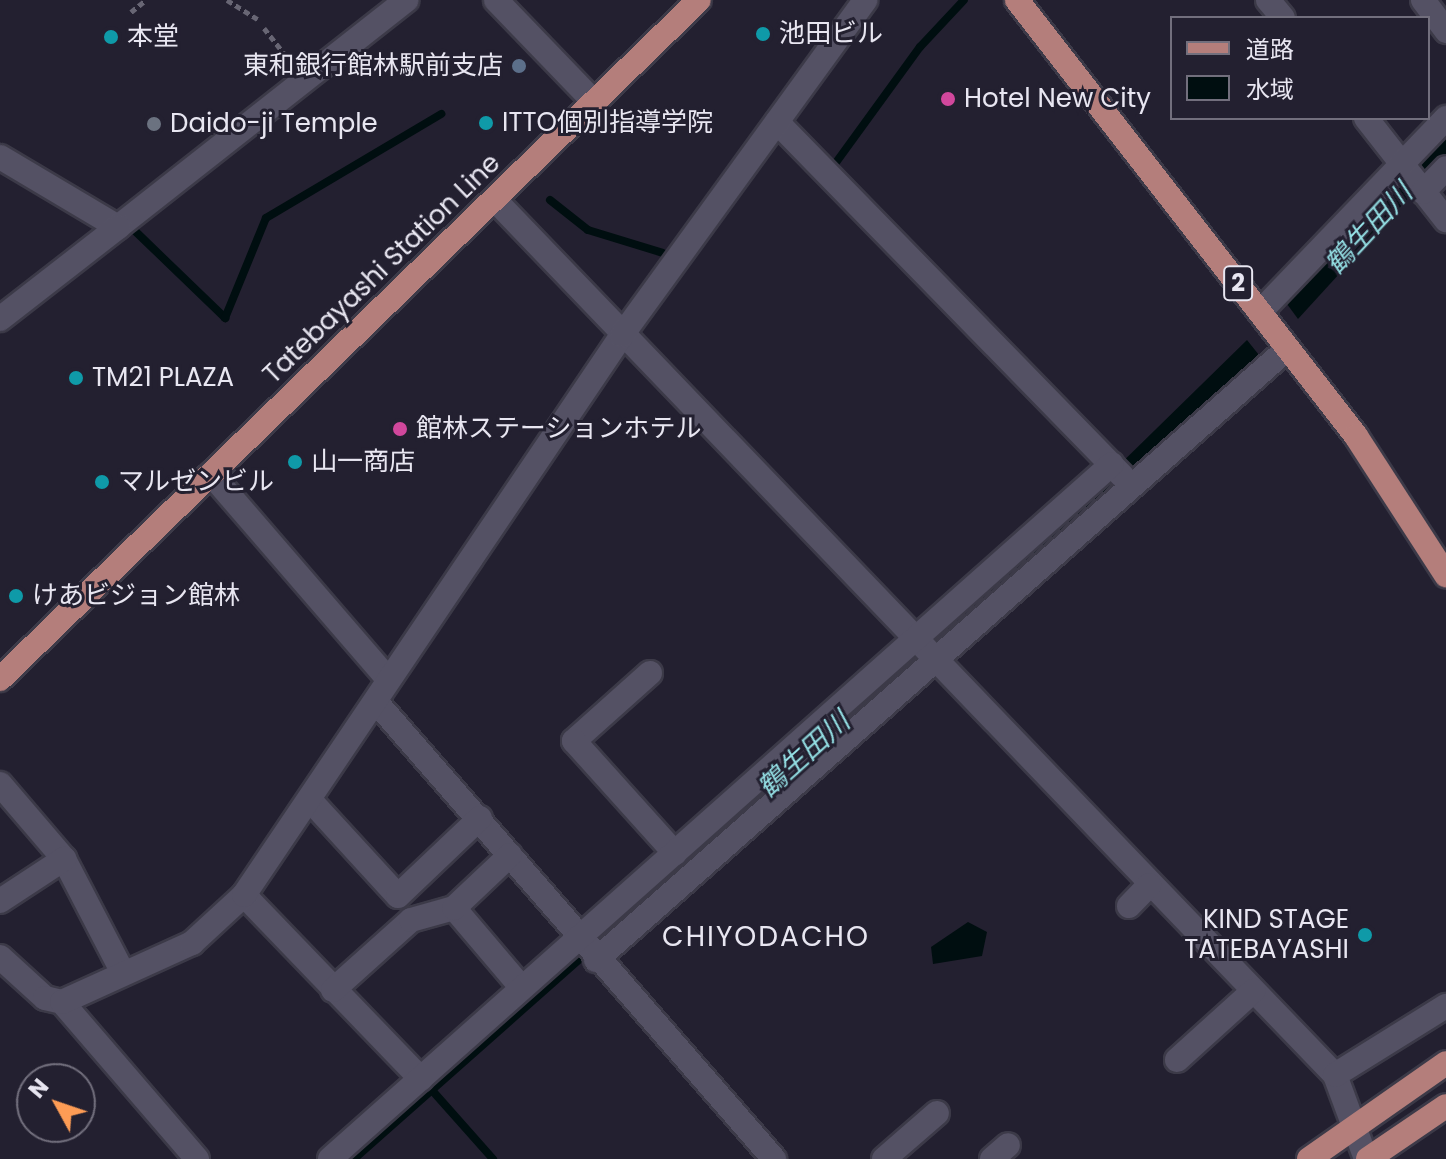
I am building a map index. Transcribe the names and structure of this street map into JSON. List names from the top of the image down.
{
  "streets": {
    "main road": ["Tatebayashi Station Line", "2"]
  },
  "districts": ["CHIYODACHO"],
  "water": ["鶴生田川"],
  "places": [
    "池田ビル",
    "本堂",
    "東和銀行館林駅前支店",
    "Hotel New City",
    "ITTO個別指導学院",
    "Daido-ji Temple",
    "TM21 PLAZA",
    "館林ステーションホテル",
    "山一商店",
    "マルゼンビル",
    "けあビジョン館林",
    "KIND STAGE TATEBAYASHI"
  ],
  "legend": ["道路", "水域"],
  "north": "top left"
}
